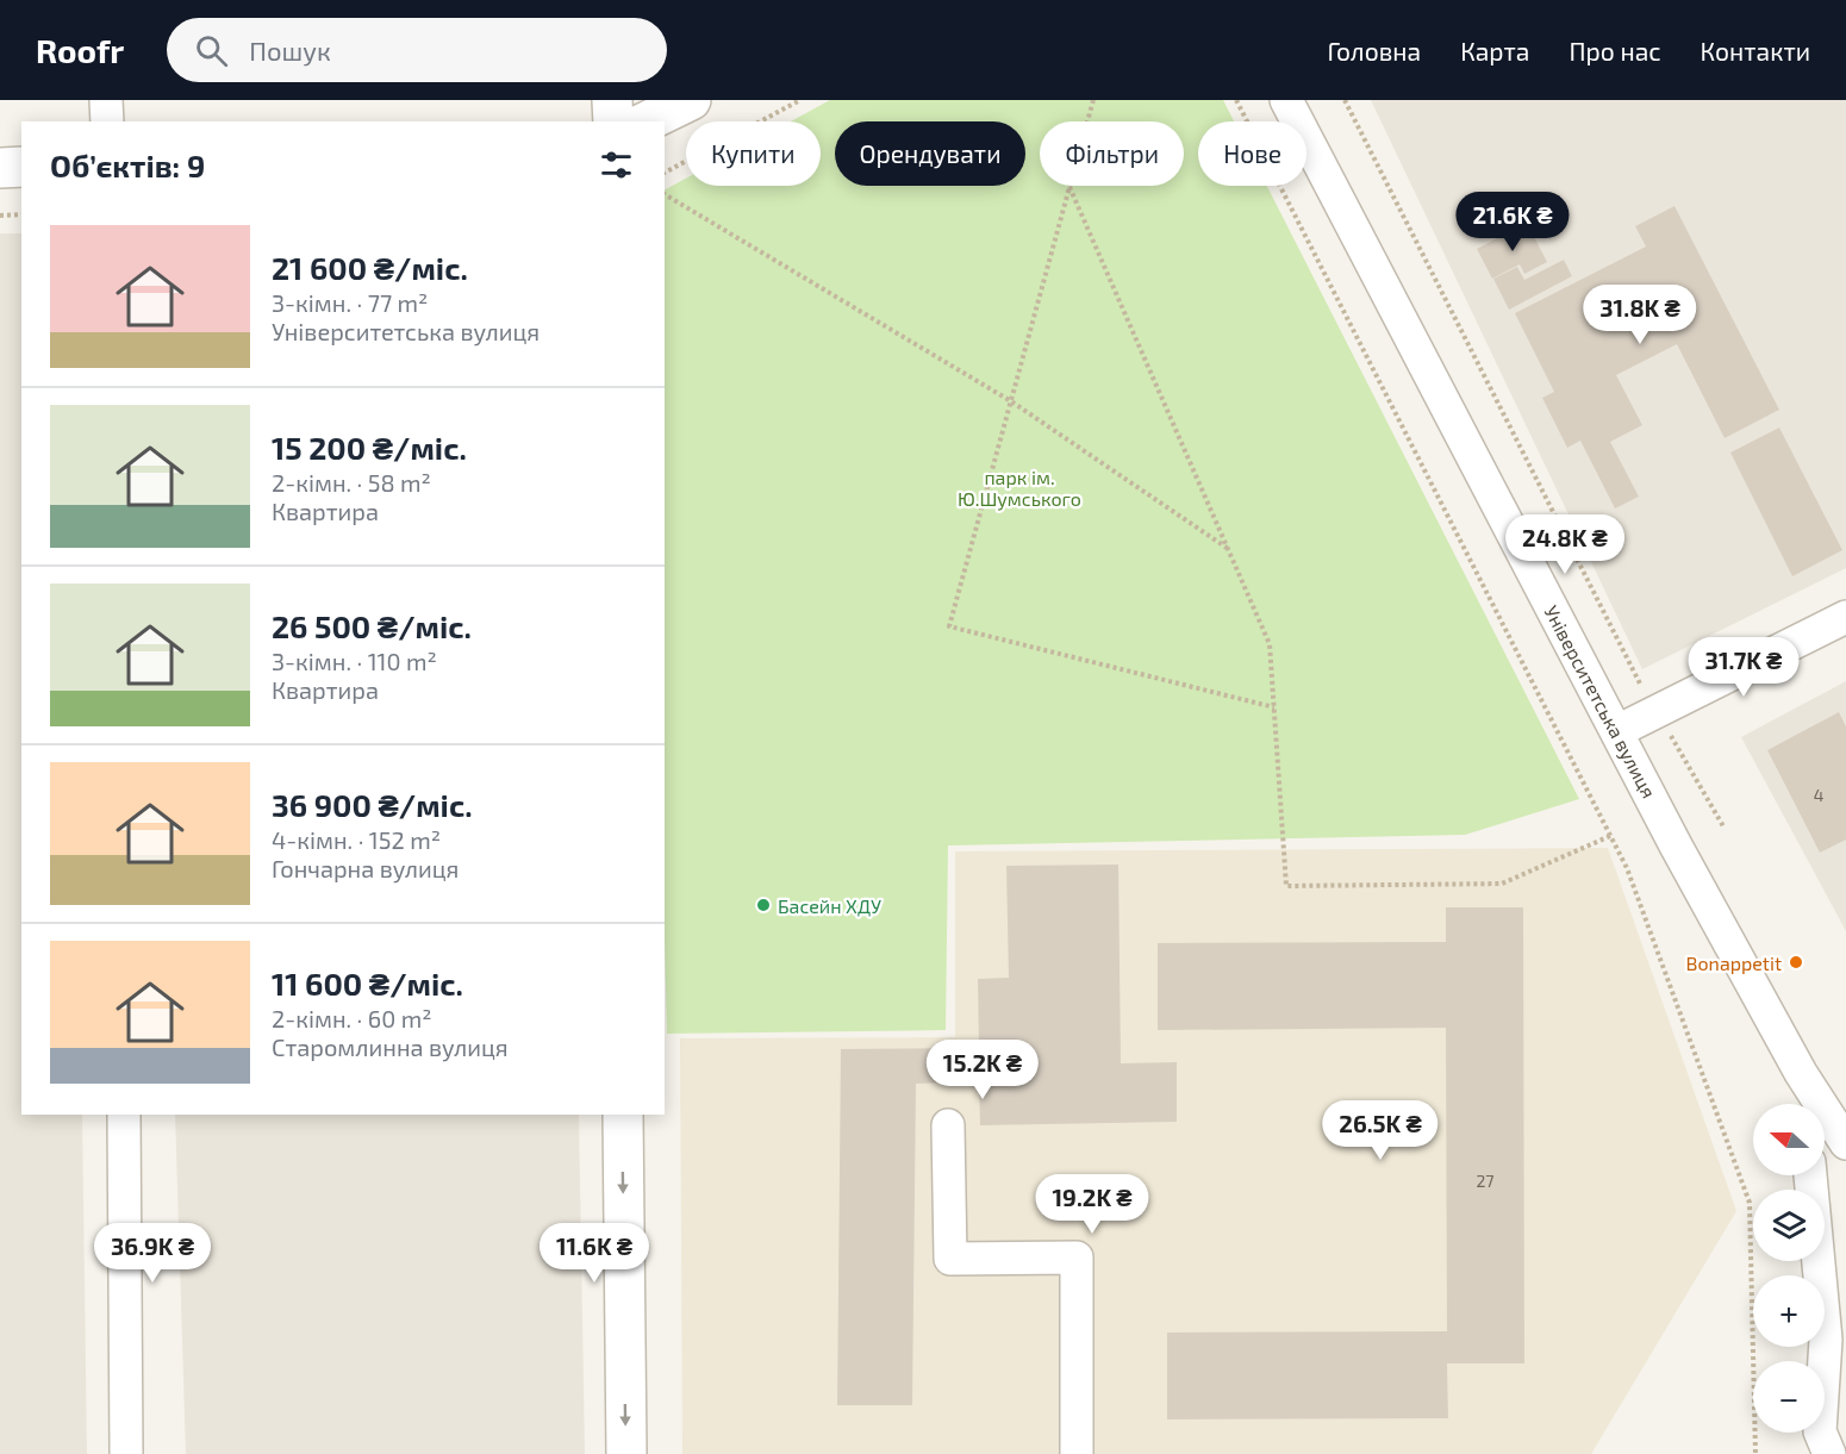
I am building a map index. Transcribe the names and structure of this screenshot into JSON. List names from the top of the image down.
{
  "streets": {
    "street": ["Університетська вулиця"]
  },
  "parks": ["парк ім. Ю.Шумського"],
  "places": ["Басейн ХДУ", "Bonappetit"],
  "house_numbers": ["4", "27"],
  "north": "left",
  "page": {
    "header": "Roofr",
    "search": "Пошук",
    "nav": [
      "Головна",
      "Карта",
      "Про нас",
      "Контакти"
    ],
    "chip": [
      "Купити",
      "Орендувати",
      "Фільтри",
      "Нове"
    ],
    "heading": "Об’єктів: 9",
    "price": [
      "21.6K ₴",
      "31.8K ₴",
      "24.8K ₴",
      "31.7K ₴",
      "15.2K ₴",
      "26.5K ₴",
      "19.2K ₴",
      "36.9K ₴",
      "11.6K ₴"
    ],
    "list": [
      {
        "name": "21 600 ₴/міс.",
        "note": "3-кімн. · 77 m² · Університетська вулиця"
      },
      {
        "name": "15 200 ₴/міс.",
        "note": "2-кімн. · 58 m² · Квартира"
      },
      {
        "name": "26 500 ₴/міс.",
        "note": "3-кімн. · 110 m² · Квартира"
      },
      {
        "name": "36 900 ₴/міс.",
        "note": "4-кімн. · 152 m² · Гончарна вулиця"
      },
      {
        "name": "11 600 ₴/міс.",
        "note": "2-кімн. · 60 m² · Старомлинна вулиця"
      }
    ],
    "map_buttons": ["+", "−"]
  }
}
